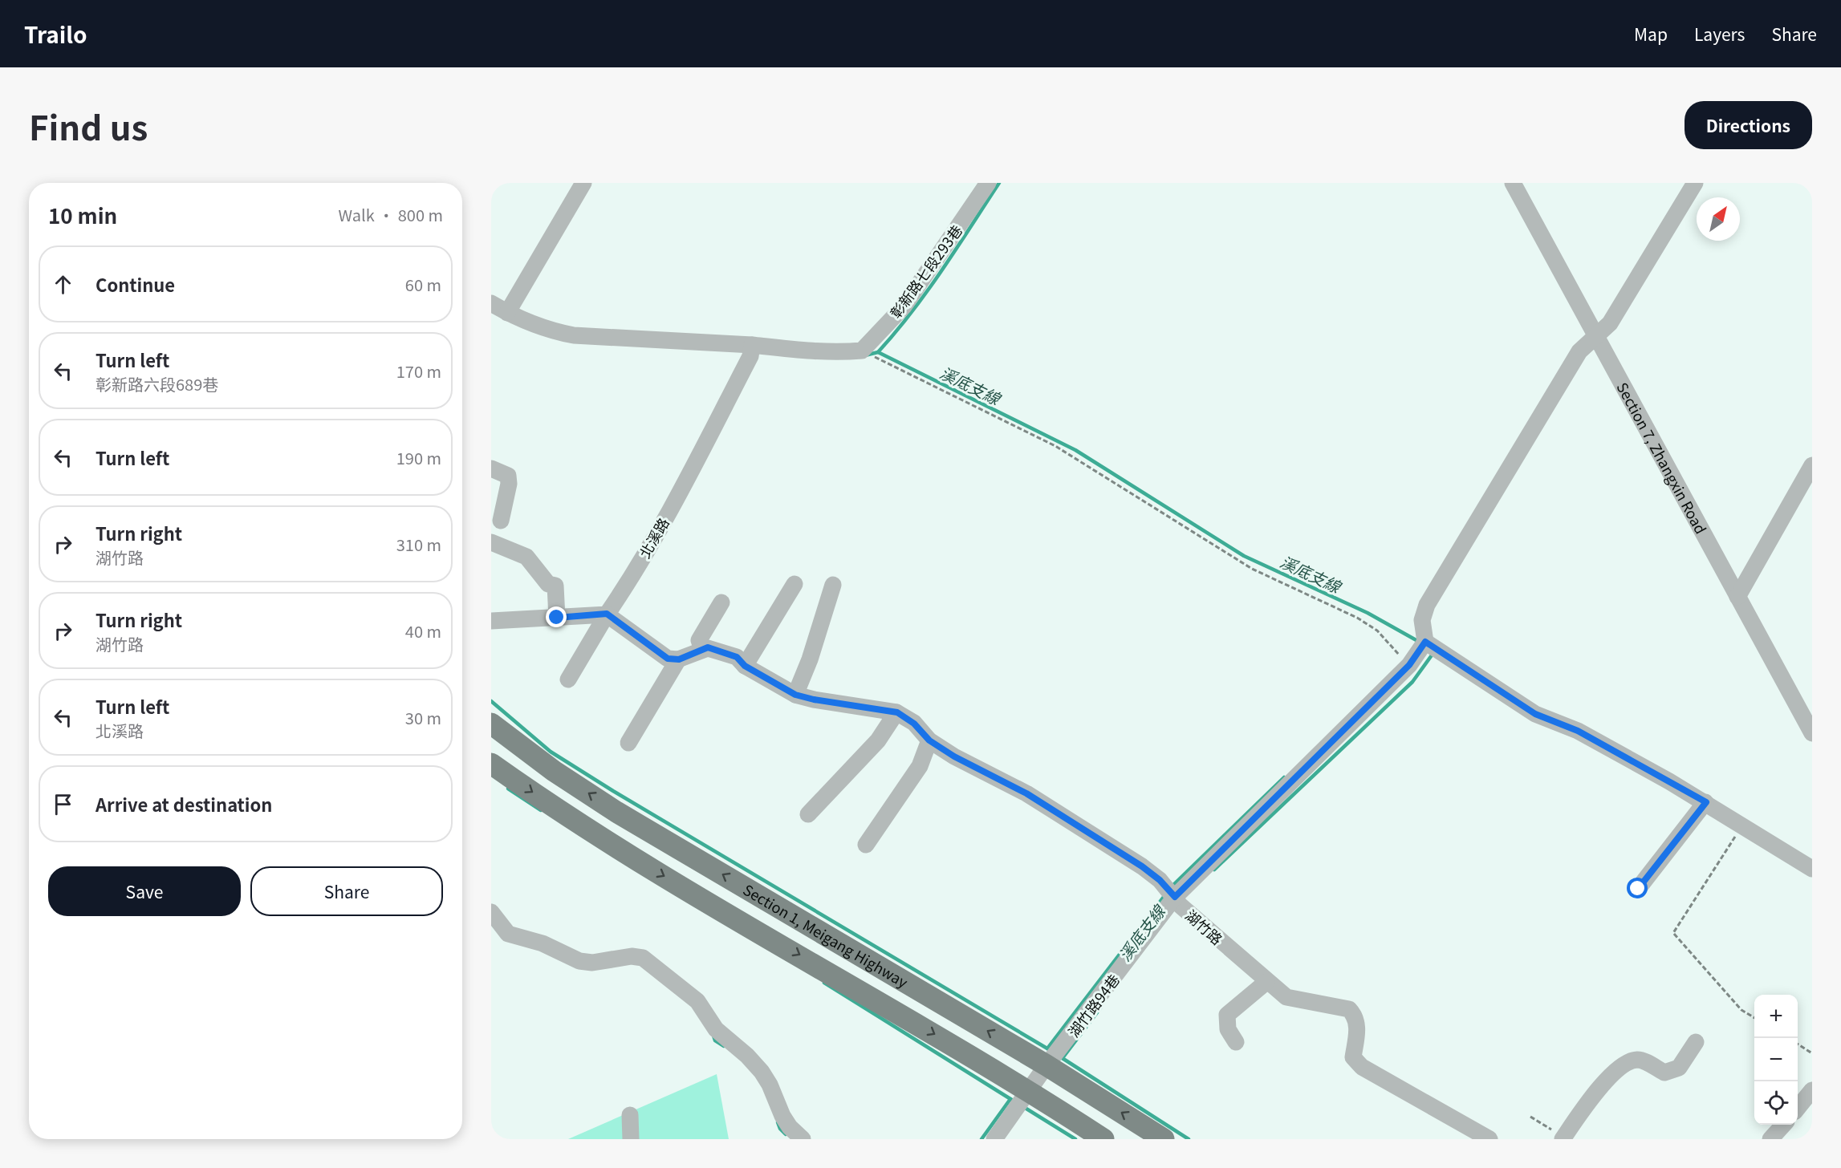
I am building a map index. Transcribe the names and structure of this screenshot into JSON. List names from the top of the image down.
{
  "streets": {
    "main road": ["Section 1, Meigang Highway"],
    "street": [
      "彰新路七段293巷",
      "Section 7, Zhangxin Road",
      "北溪路",
      "湖竹路",
      "湖竹路94巷"
    ]
  },
  "crossings": [
    ["湖竹路", "湖竹路94巷"],
    ["Section 1, Meigang Highway", "湖竹路94巷"]
  ],
  "water": ["溪底支線"],
  "north": "top right",
  "page": {
    "header": "Trailo",
    "nav": ["Map", "Layers", "Share"],
    "title": "Find us",
    "buttons": [
      "Directions",
      ["Save", "Share"]
    ],
    "heading": ["10 min", "Walk · 800 m"],
    "list": [
      ["Continue", "60 m"],
      ["Turn left", "彰新路六段689巷", "170 m"],
      ["Turn left", "190 m"],
      ["Turn right", "湖竹路", "310 m"],
      ["Turn right", "湖竹路", "40 m"],
      ["Turn left", "北溪路", "30 m"],
      "Arrive at destination"
    ],
    "map_buttons": ["+", "−"]
  }
}
